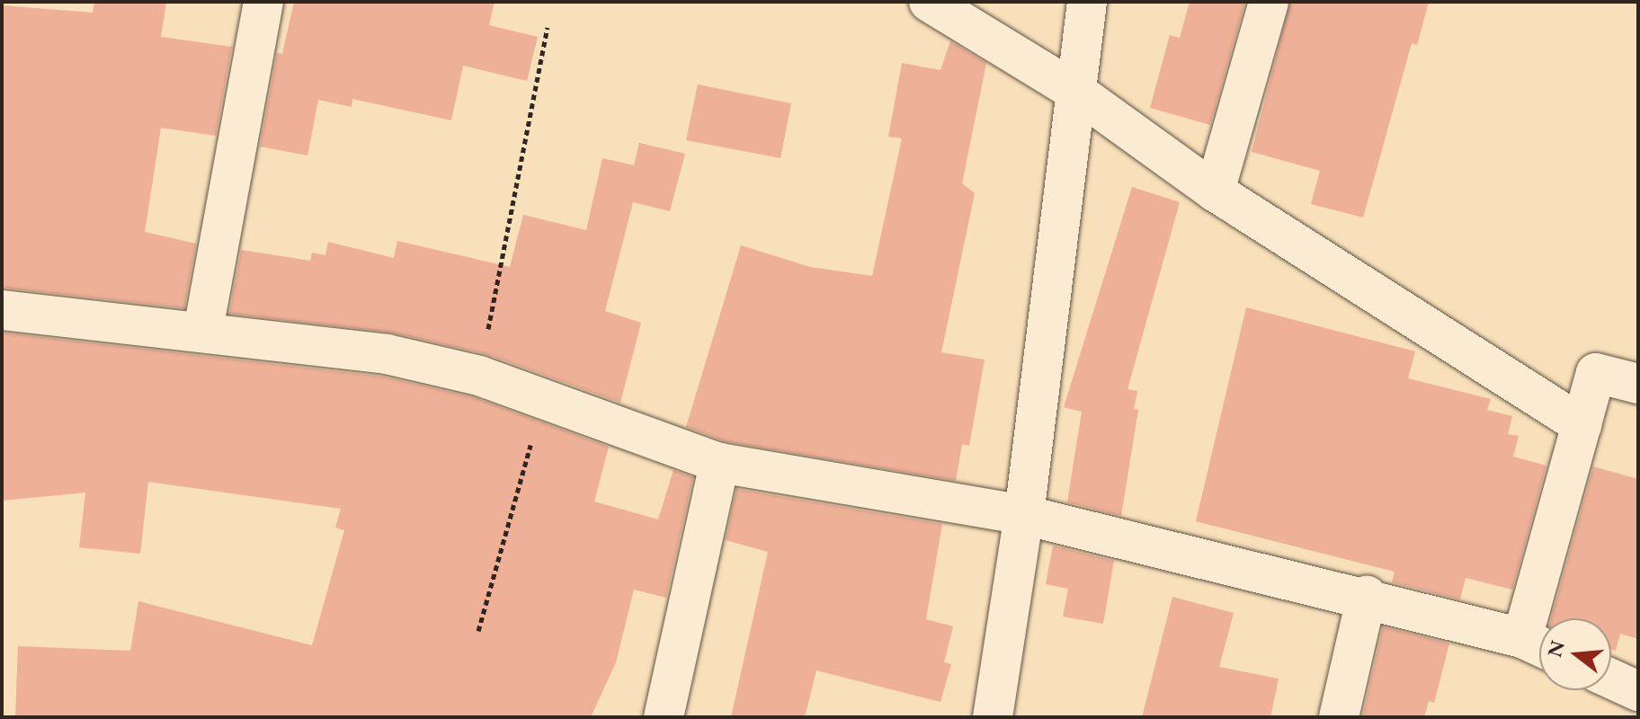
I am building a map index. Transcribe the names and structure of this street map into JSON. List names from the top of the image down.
{
  "north": "left"
}
